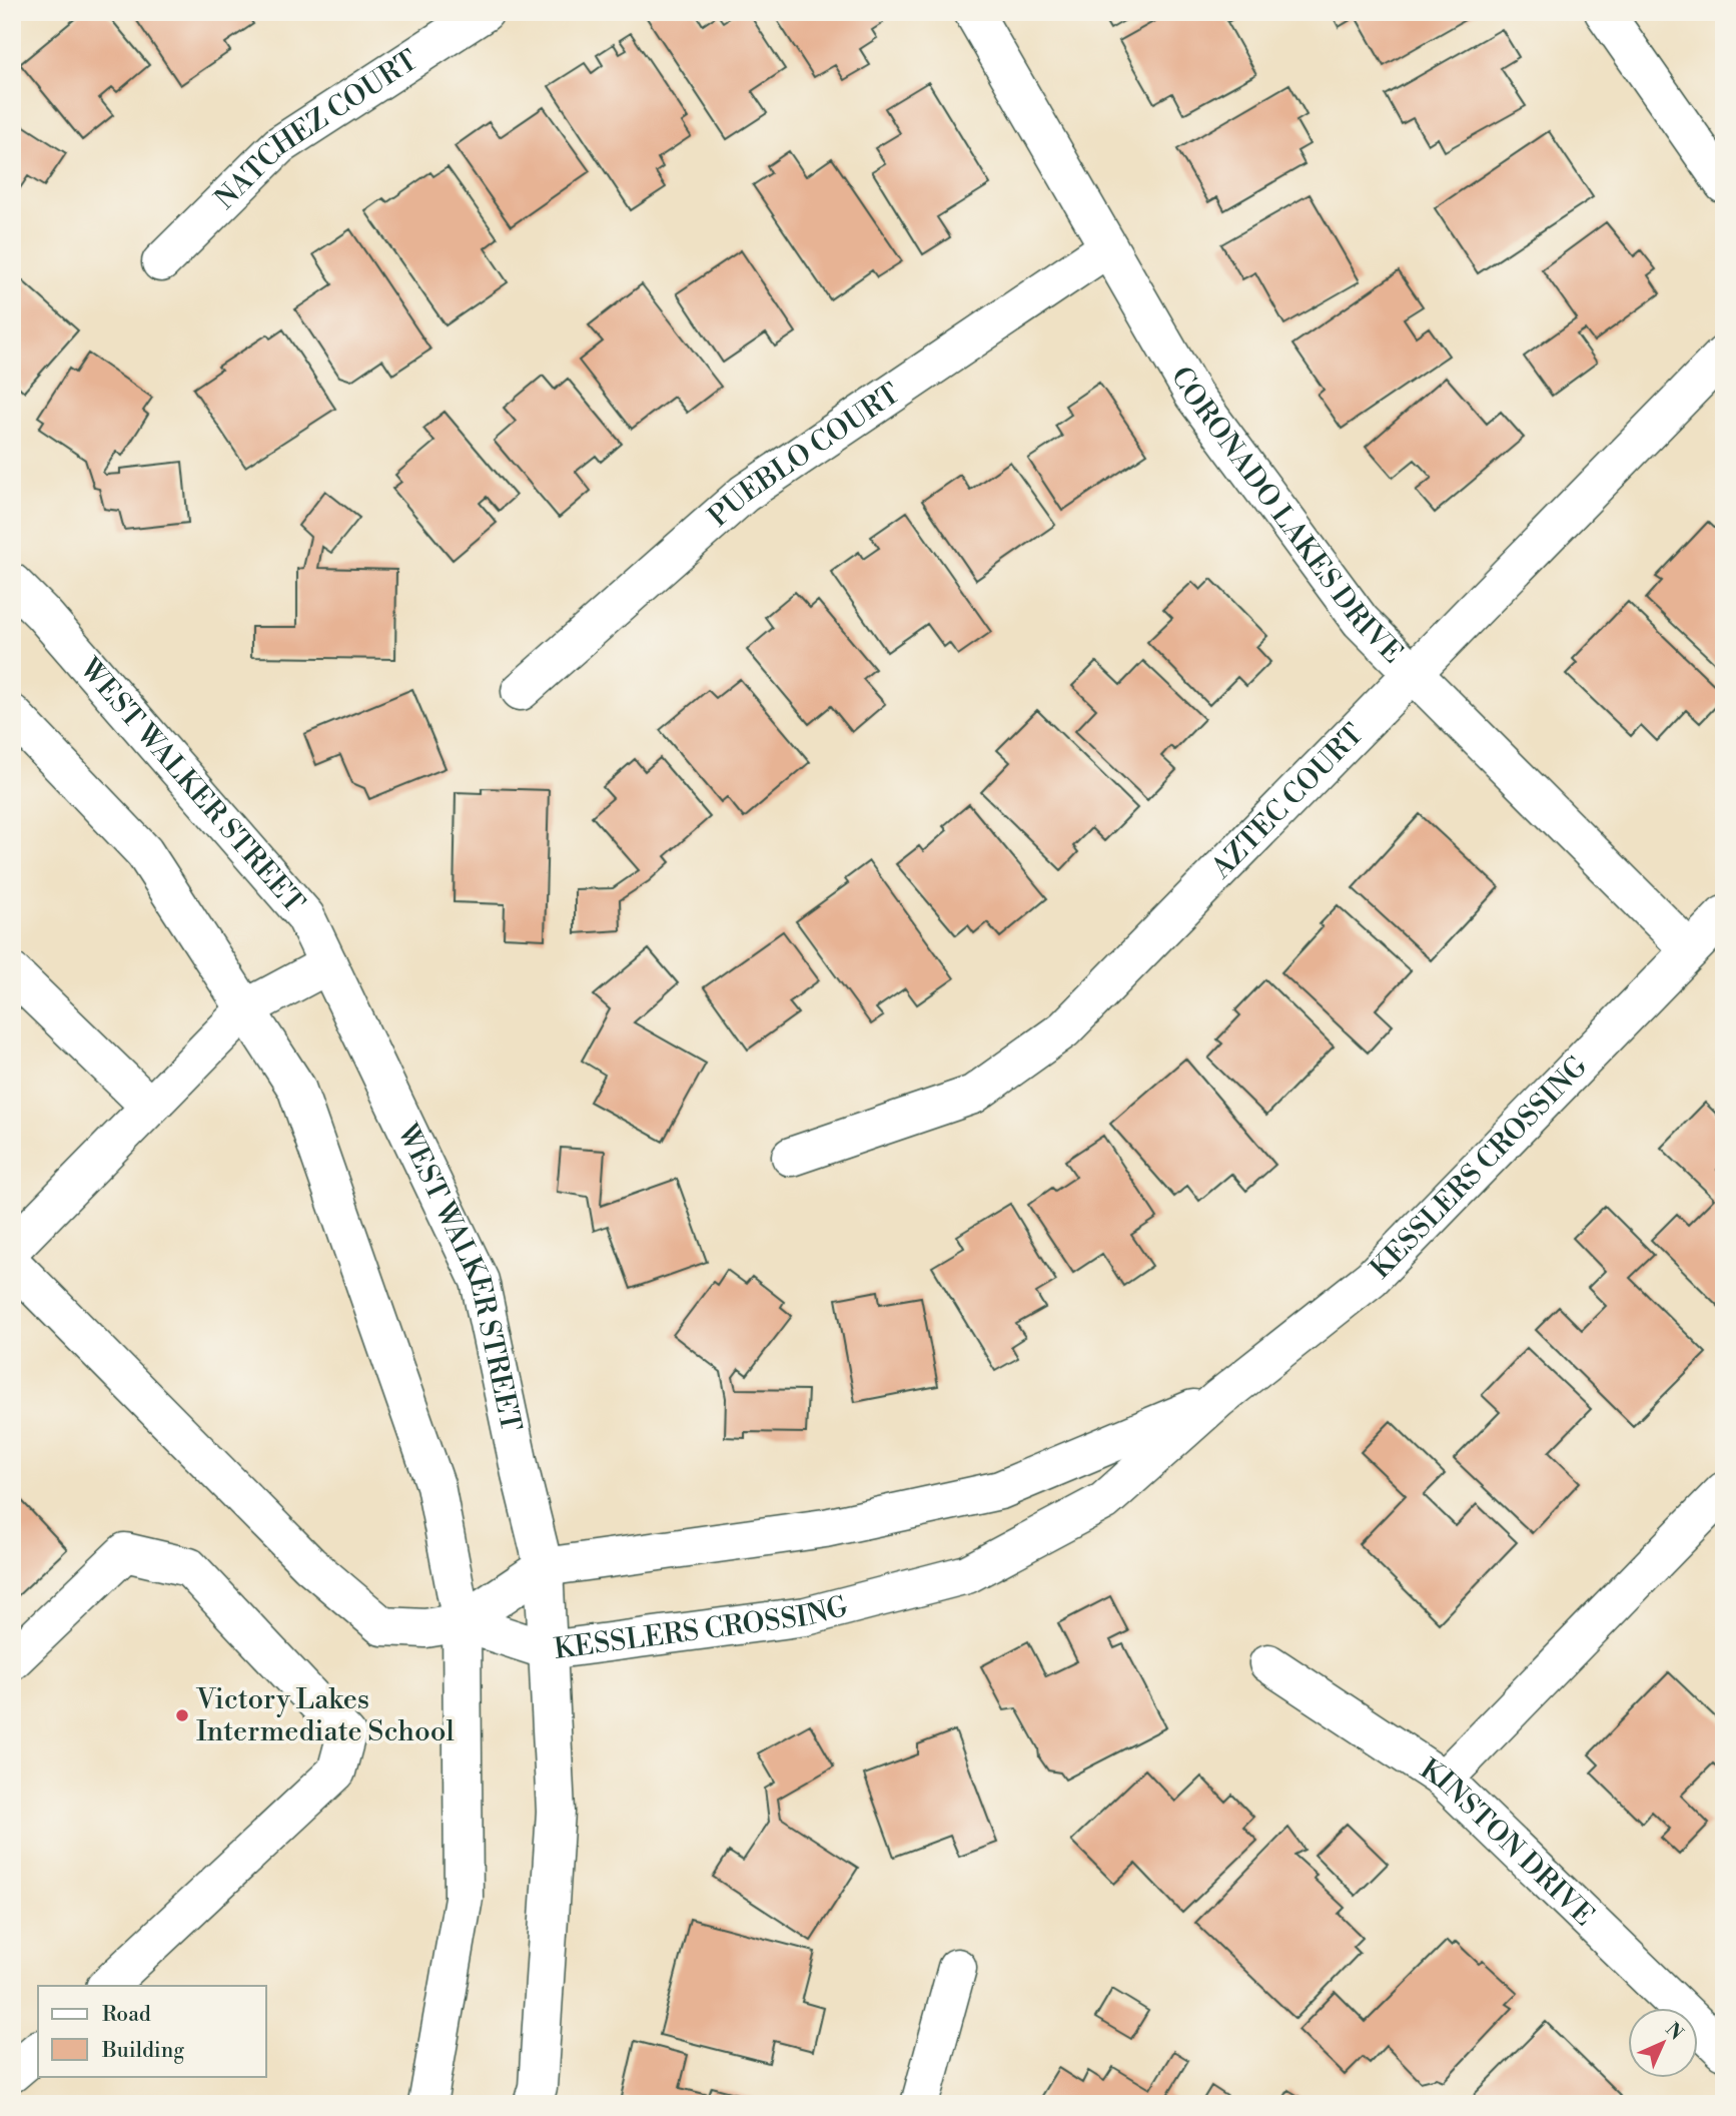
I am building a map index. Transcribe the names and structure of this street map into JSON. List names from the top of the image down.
{
  "streets": {
    "street": [
      "NATCHEZ COURT",
      "PUEBLO COURT",
      "CORONADO LAKES DRIVE",
      "WEST WALKER STREET",
      "AZTEC COURT",
      "KESSLERS CROSSING",
      "KINSTON DRIVE"
    ]
  },
  "crossings": [
    ["PUEBLO COURT", "CORONADO LAKES DRIVE"],
    ["CORONADO LAKES DRIVE", "AZTEC COURT"],
    ["CORONADO LAKES DRIVE", "KESSLERS CROSSING"],
    ["WEST WALKER STREET", "KESSLERS CROSSING"]
  ],
  "places": ["Victory Lakes Intermediate School"],
  "legend": ["Road", "Building"],
  "north": "top right"
}
